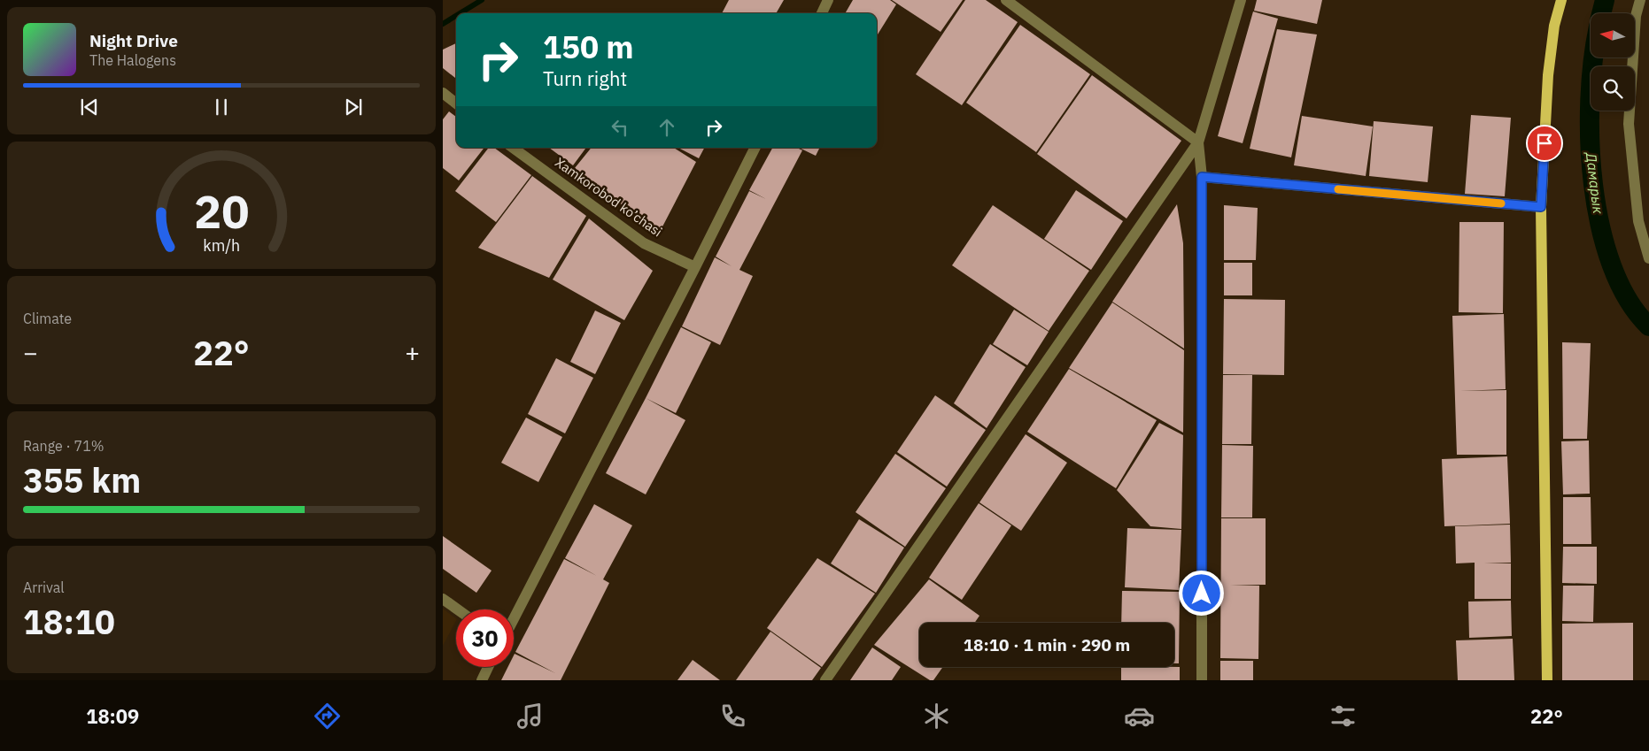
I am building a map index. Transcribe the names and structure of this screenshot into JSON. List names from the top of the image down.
{
  "streets": {
    "street": ["Xamkorobod ko’chasi"]
  },
  "water": ["Дамарык"],
  "north": "left",
  "page": {
    "turn": ["150 m", "Turn right"],
    "song": ["Night Drive", "The Halogens"],
    "tile": [
      "Climate",
      ["Range · 71%", "355 km"],
      ["Arrival", "18:10"]
    ],
    "heat": ["−", "22°", "+"],
    "limit": "30",
    "trip": "18:10 · 1 min · 290 m",
    "tabs": ["18:09", "22°"],
    "gauge": ["20", "km/h"]
  }
}
